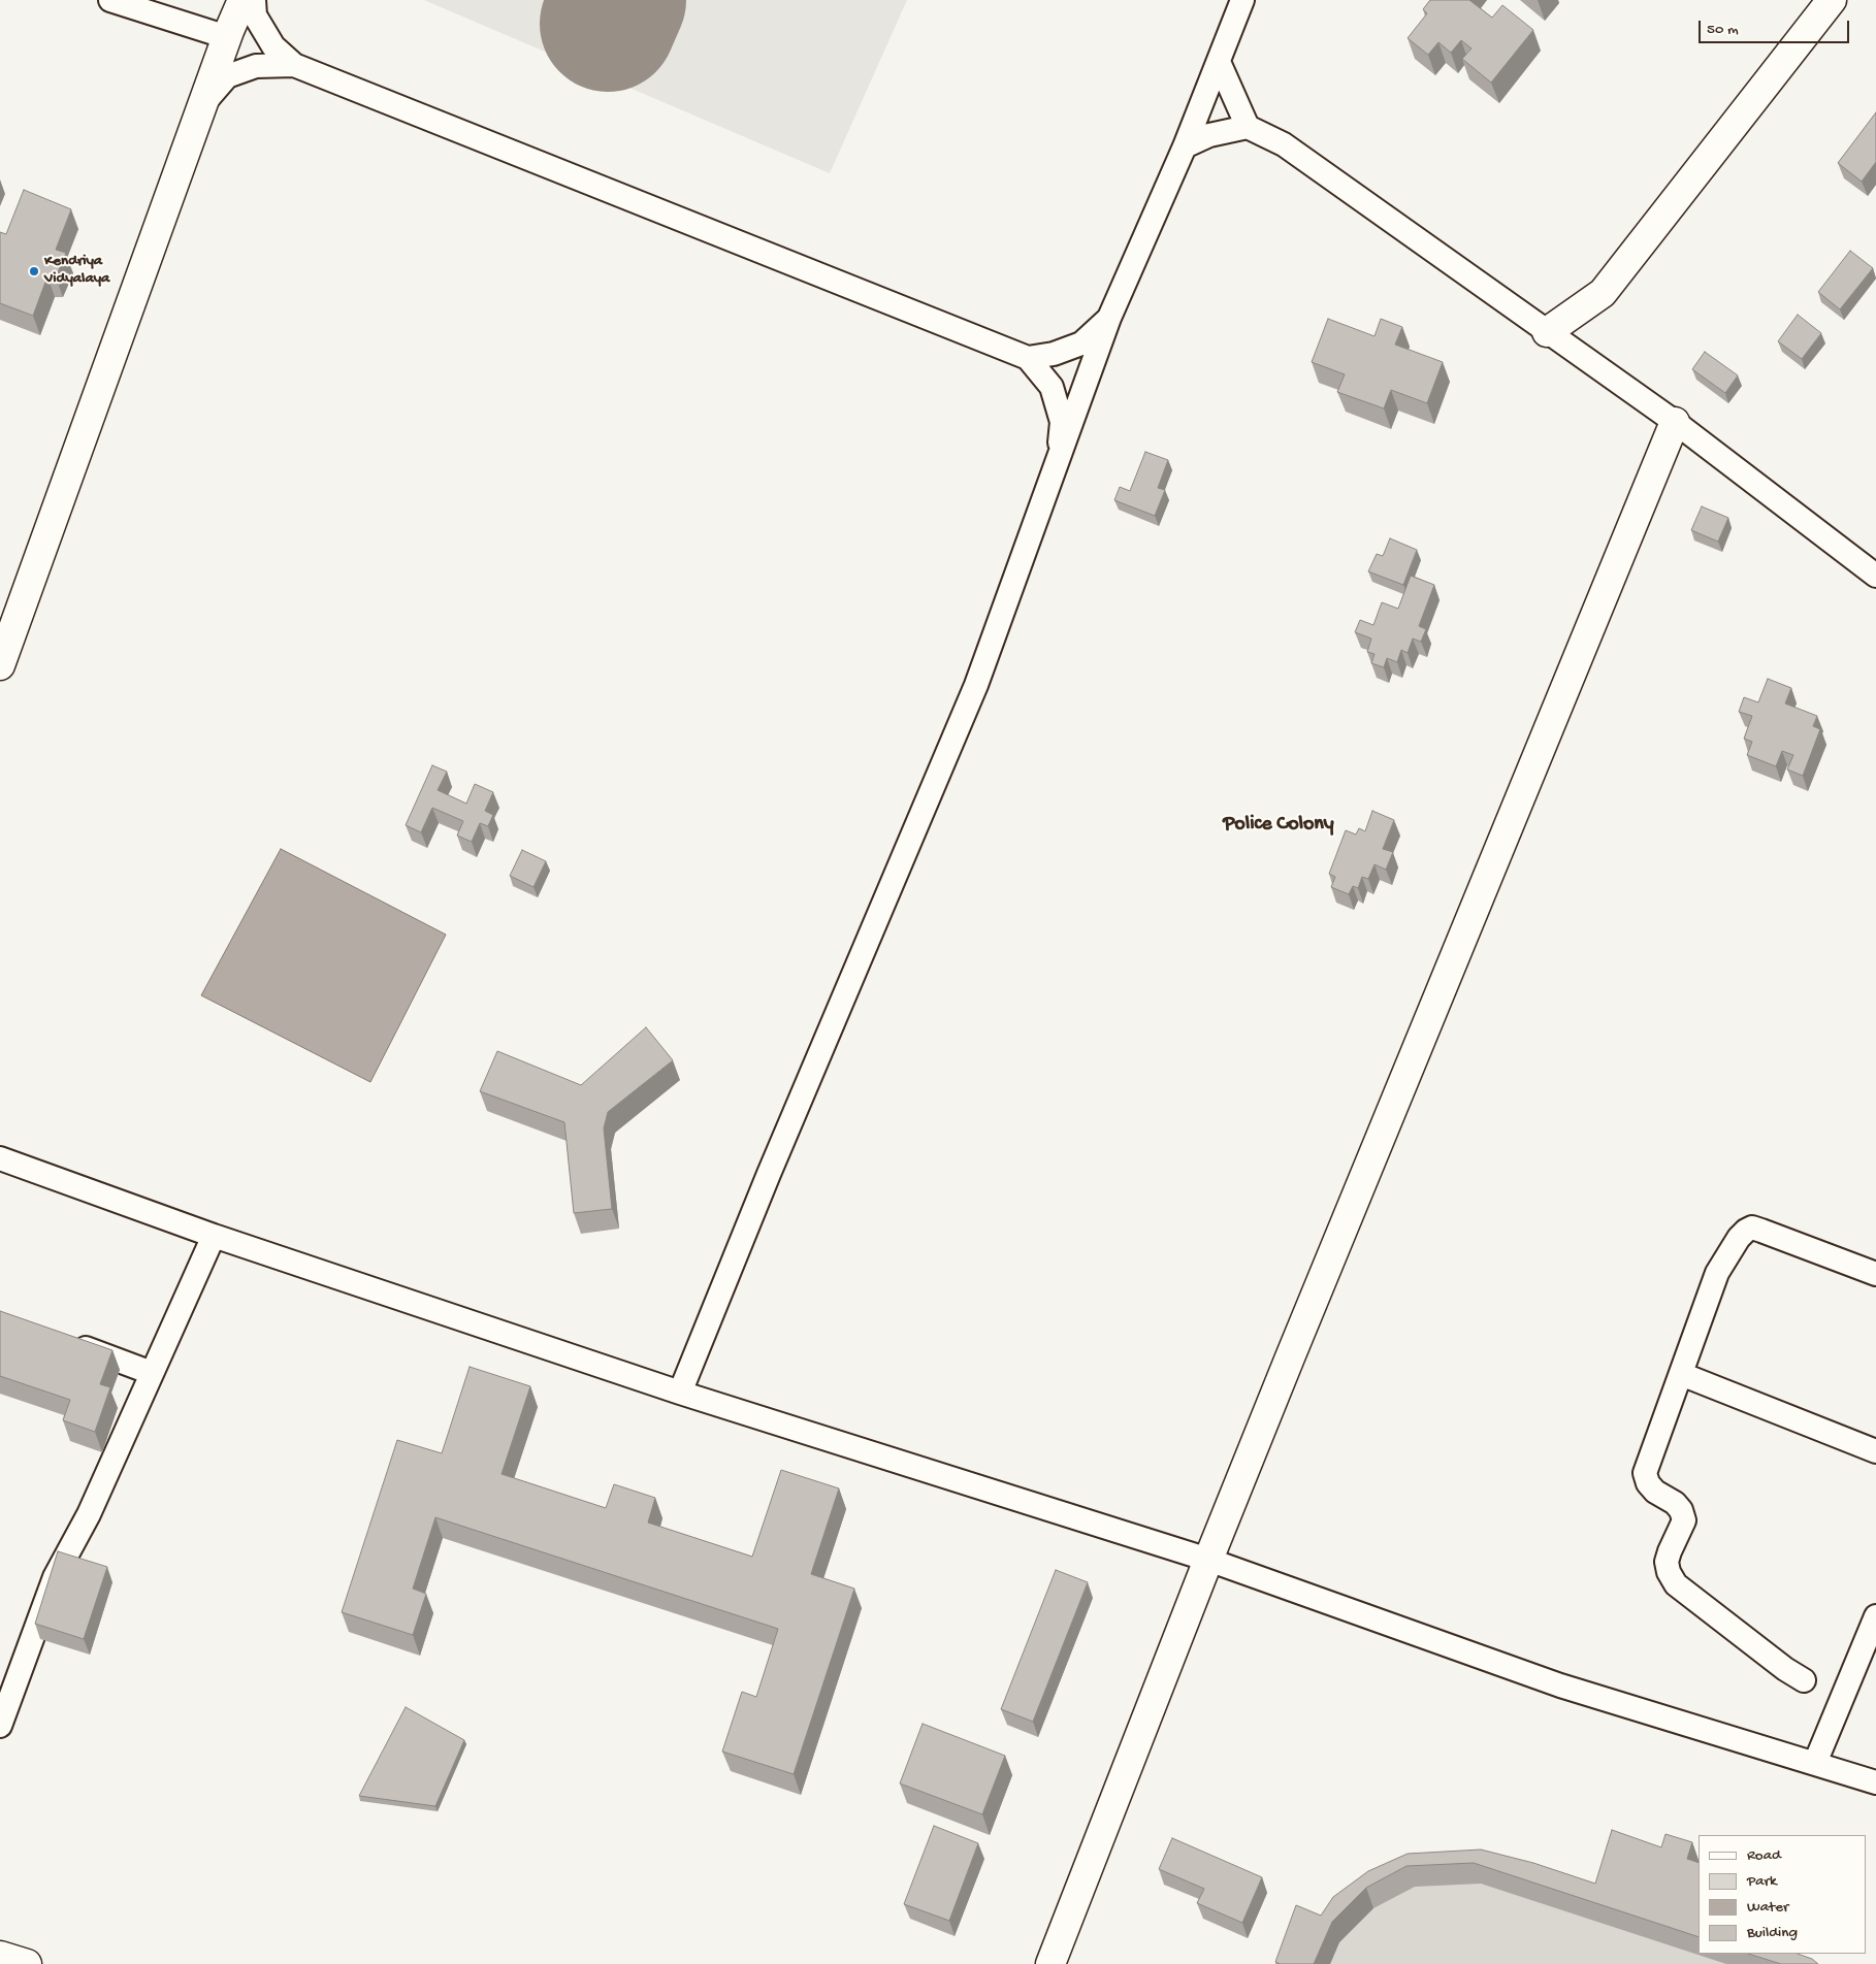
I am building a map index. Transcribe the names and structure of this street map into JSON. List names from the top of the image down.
{
  "districts": ["Police Colony"],
  "places": ["Kendriya Vidyalaya"],
  "legend": [
    "Road",
    "Park",
    "Water",
    "Building"
  ],
  "scale_bar": "50 m"
}
